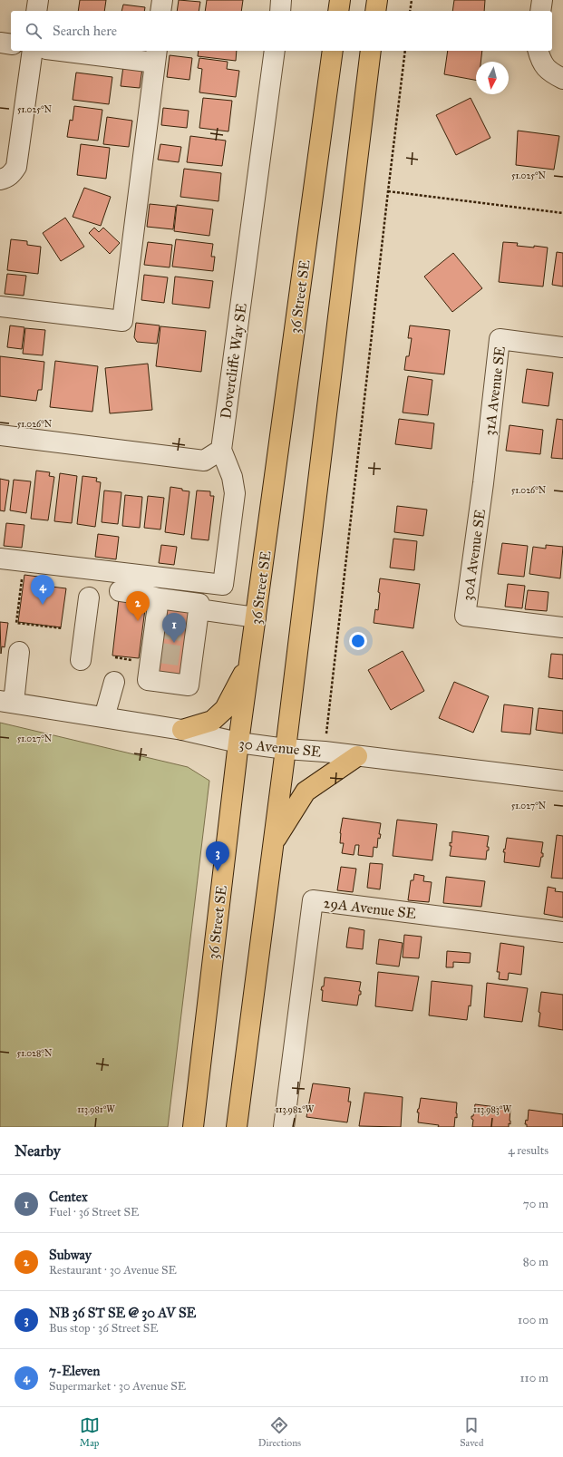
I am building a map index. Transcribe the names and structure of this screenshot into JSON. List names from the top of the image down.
{
  "streets": {
    "main road": ["36 Street SE"],
    "street": [
      "Dovercliffe Way SE",
      "31A Avenue SE",
      "30A Avenue SE",
      "30 Avenue SE",
      "29A Avenue SE"
    ]
  },
  "crossings": [
    ["36 Street SE", "30 Avenue SE"],
    ["31A Avenue SE", "30A Avenue SE"]
  ],
  "north": "bottom",
  "page": {
    "search": "Search here",
    "pins": [
      "4",
      "2",
      "1",
      "3"
    ],
    "heading": ["Nearby", "4 results"],
    "list": [
      {
        "mark": "1",
        "name": "Centex",
        "note": "Fuel · 36 Street SE",
        "value": "70 m"
      },
      {
        "mark": "2",
        "name": "Subway",
        "note": "Restaurant · 30 Avenue SE",
        "value": "80 m"
      },
      {
        "mark": "3",
        "name": "NB 36 ST SE @ 30 AV SE",
        "note": "Bus stop · 36 Street SE",
        "value": "100 m"
      },
      {
        "mark": "4",
        "name": "7-Eleven",
        "note": "Supermarket · 30 Avenue SE",
        "value": "110 m"
      }
    ],
    "nav": ["Map", "Directions", "Saved"]
  },
  "coordinates": [
    "51.025°N",
    "51.026°N",
    "51.027°N",
    "51.028°N",
    "113.981°W",
    "113.982°W",
    "113.983°W"
  ]
}
